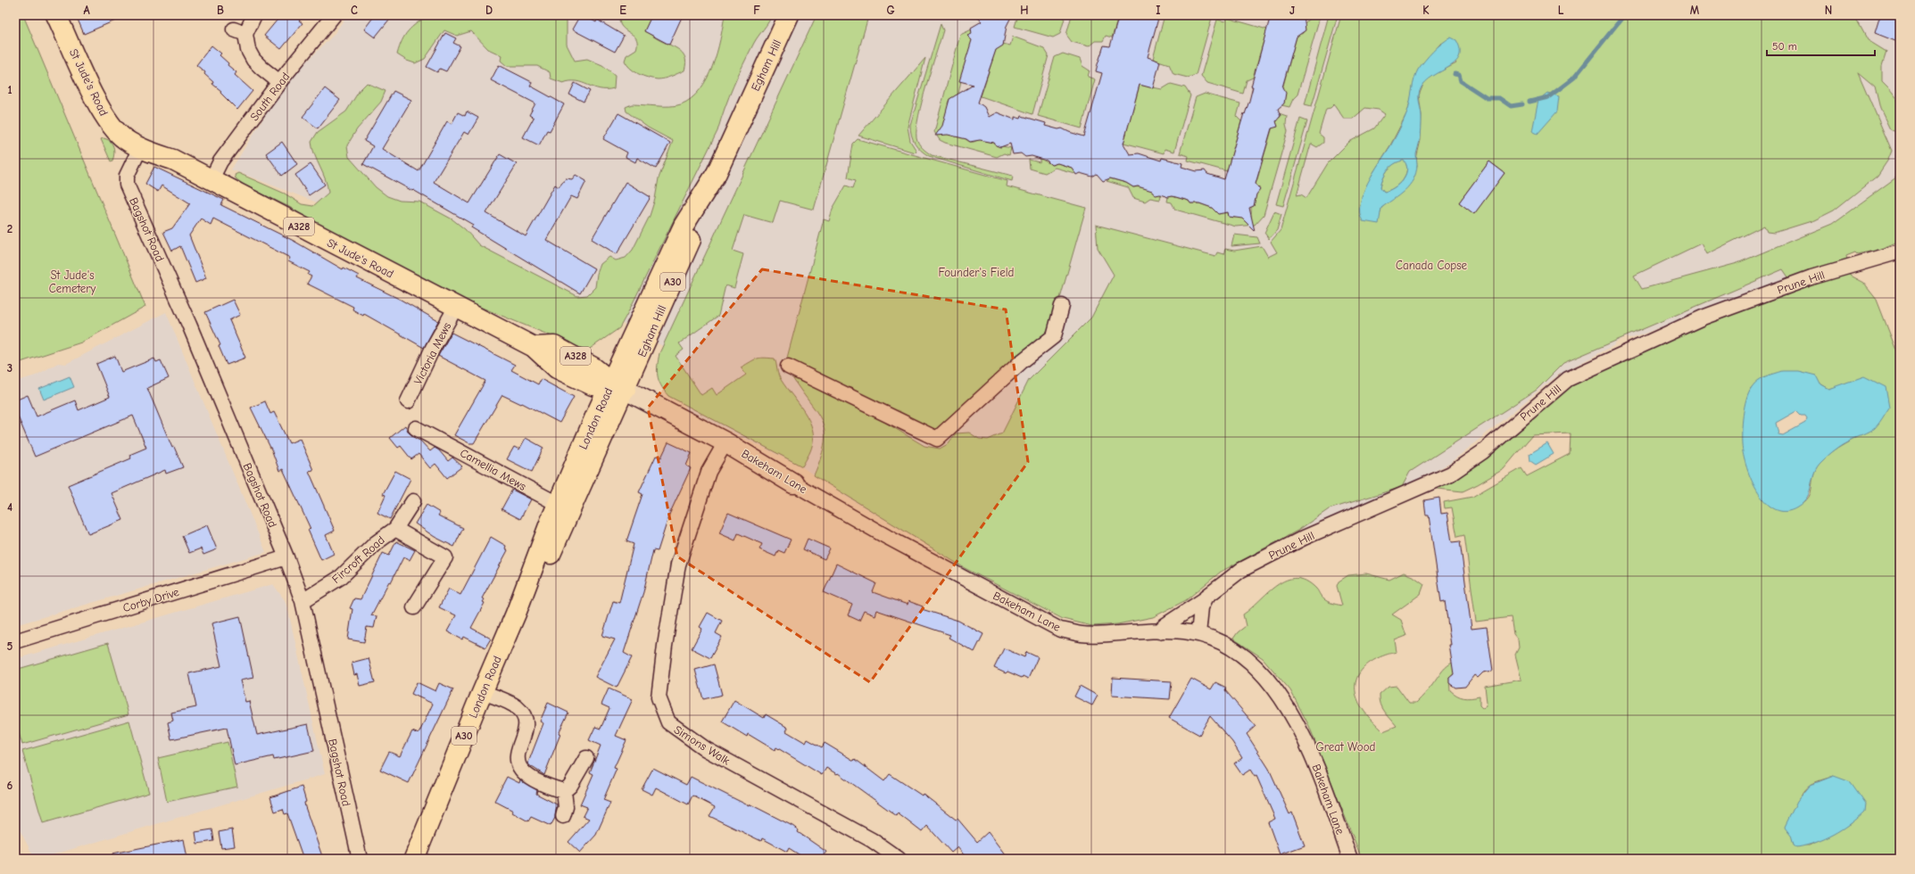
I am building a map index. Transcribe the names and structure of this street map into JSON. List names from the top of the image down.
{
  "streets": {
    "main road": [
      "Egham Hill",
      "St Jude's Road",
      "A328",
      "A30",
      "London Road"
    ],
    "street": [
      "South Road",
      "Bagshot Road",
      "Prune Hill",
      "Victoria Mews",
      "Camellia Mews",
      "Bakeham Lane",
      "Fircroft Road",
      "Corby Drive",
      "Simons Walk"
    ]
  },
  "crossings": [
    ["Egham Hill", "St Jude's Road"],
    ["Egham Hill", "London Road"],
    ["Egham Hill", "Bakeham Lane"],
    ["St Jude's Road", "South Road"],
    ["St Jude's Road", "Bagshot Road"],
    ["St Jude's Road", "Victoria Mews"],
    ["St Jude's Road", "London Road"],
    ["St Jude's Road", "Bakeham Lane"],
    ["Bagshot Road", "Fircroft Road"],
    ["Bagshot Road", "Corby Drive"],
    ["Prune Hill", "Bakeham Lane"],
    ["London Road", "Camellia Mews"],
    ["London Road", "Bakeham Lane"],
    ["Bakeham Lane", "Simons Walk"]
  ],
  "parks": [
    "Canada Copse",
    "Founder's Field",
    "St Jude's Cemetery",
    "Great Wood"
  ],
  "scale_bar": "50 m",
  "grid": {
    "columns": [
      "A",
      "B",
      "C",
      "D",
      "E",
      "F",
      "G",
      "H",
      "I",
      "J",
      "K",
      "L",
      "M",
      "N"
    ],
    "rows": [
      "1",
      "2",
      "3",
      "4",
      "5",
      "6"
    ]
  }
}
